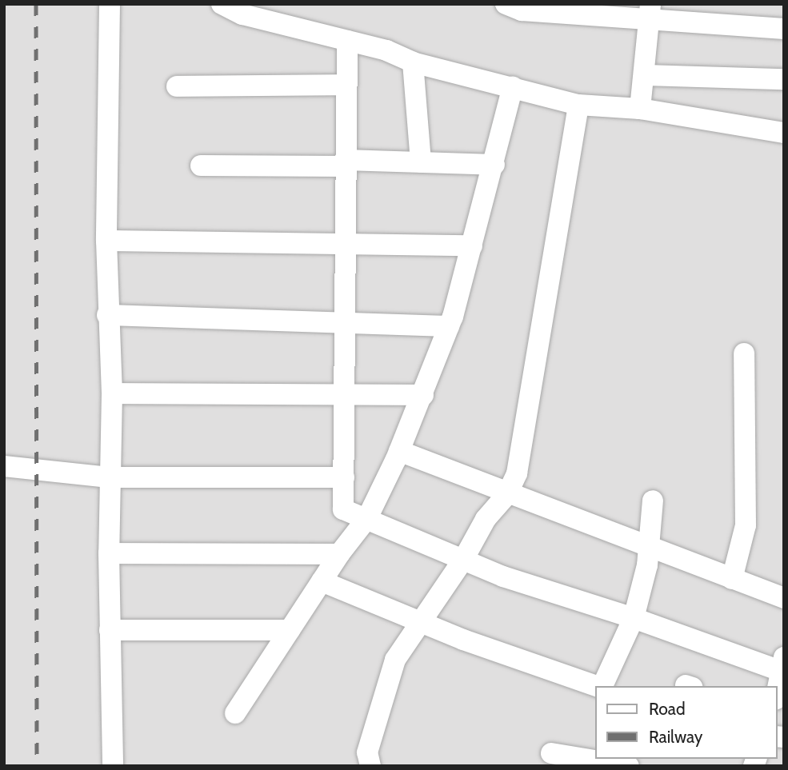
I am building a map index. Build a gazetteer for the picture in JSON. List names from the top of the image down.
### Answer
{
  "legend": ["Road", "Railway"]
}
